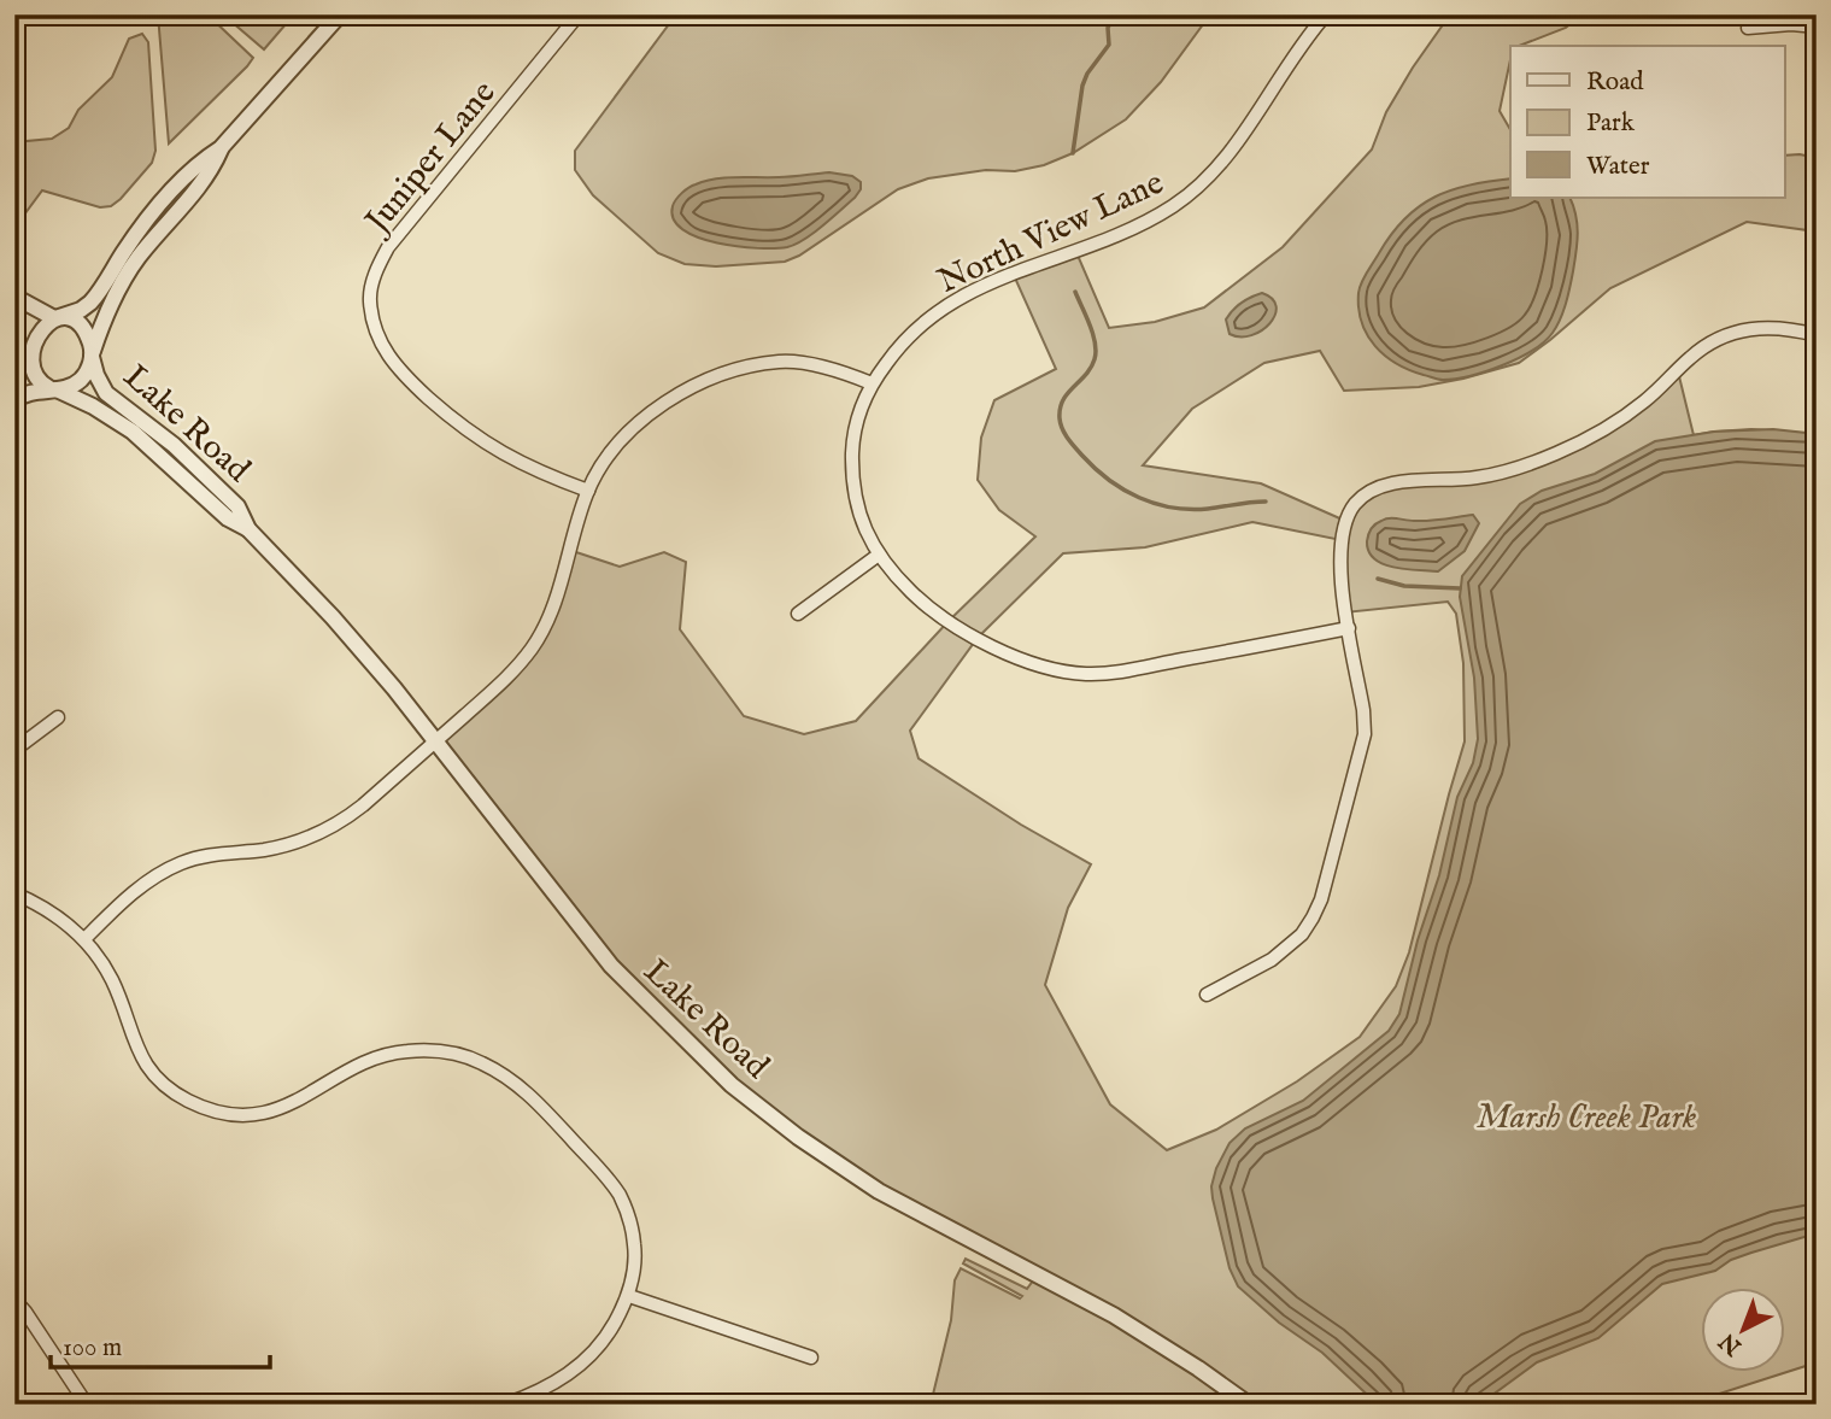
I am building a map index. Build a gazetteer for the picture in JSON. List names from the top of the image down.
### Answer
{
  "streets": {
    "street": ["Juniper Lane", "North View Lane", "Lake Road"]
  },
  "parks": ["Marsh Creek Park"],
  "legend": ["Road", "Park", "Water"],
  "scale_bar": "100 m",
  "north": "bottom left"
}
